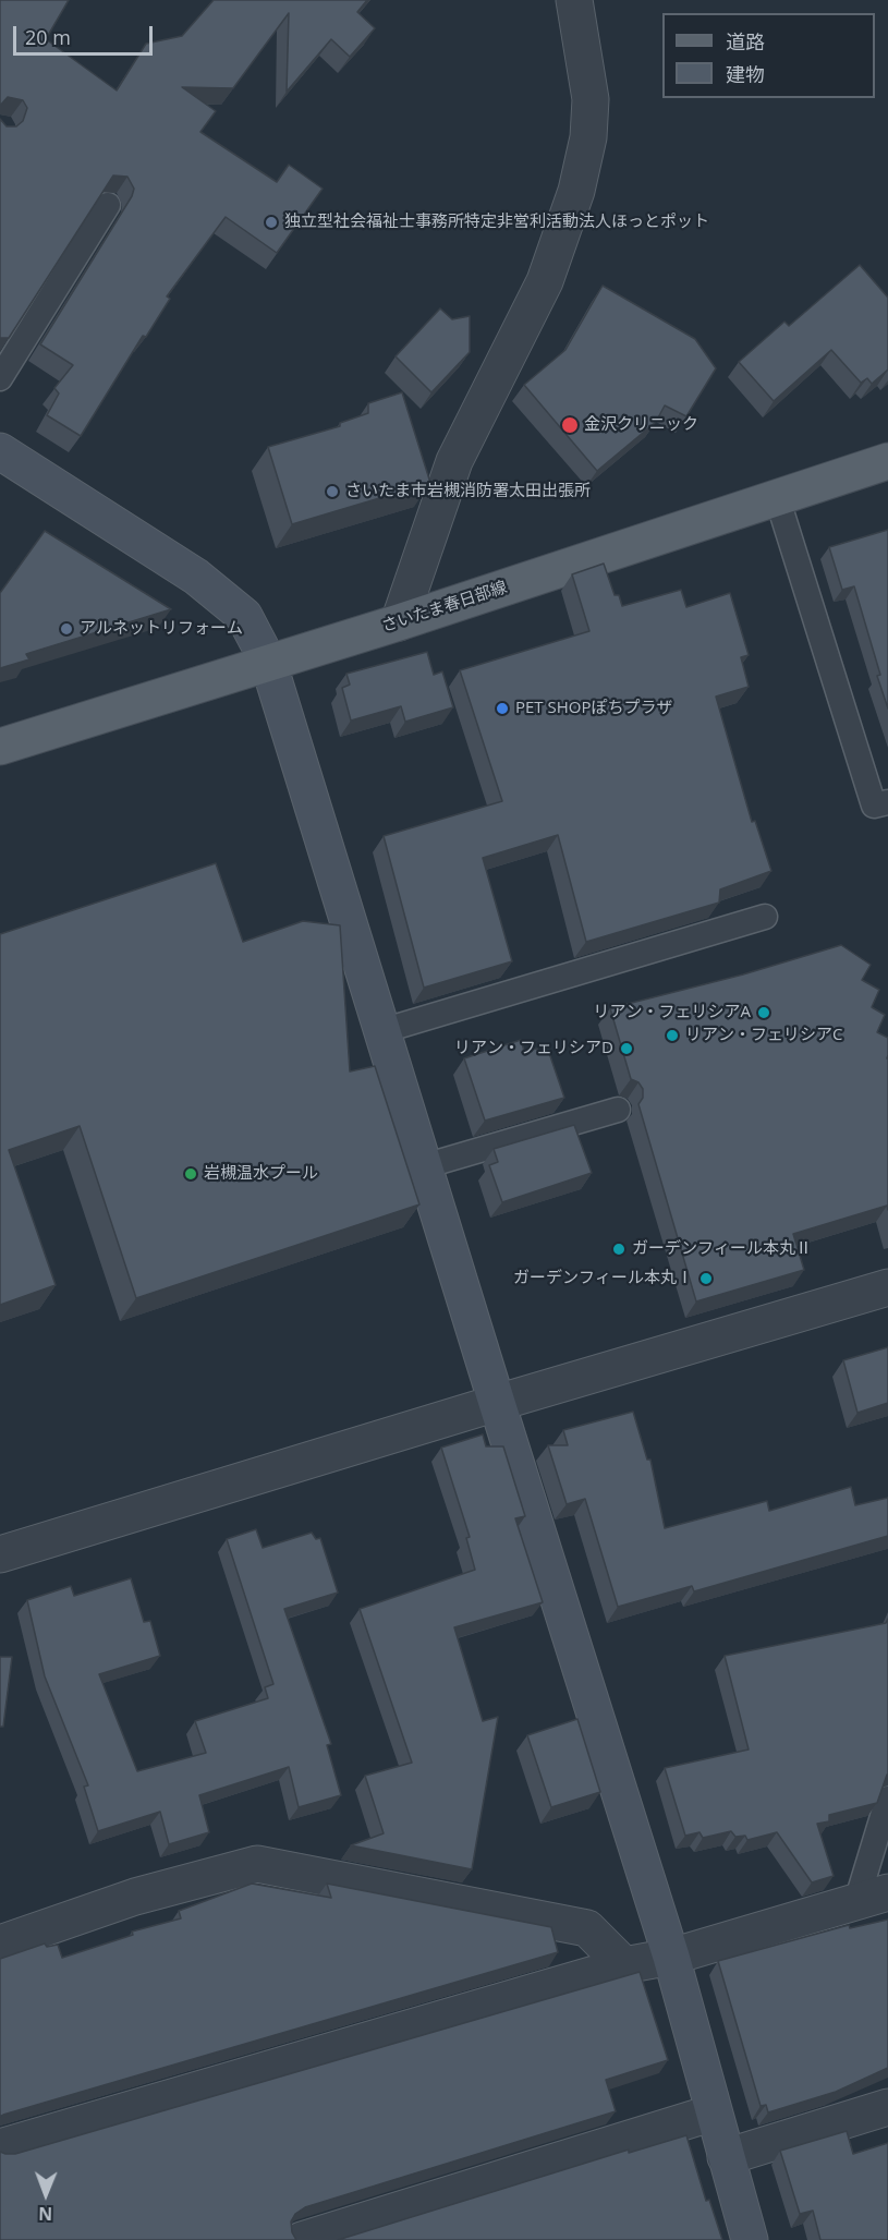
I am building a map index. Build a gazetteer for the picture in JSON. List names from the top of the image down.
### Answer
{
  "streets": {
    "main road": ["さいたま春日部線"]
  },
  "places": [
    "独立型社会福祉士事務所特定非営利活動法人ほっとポット",
    "金沢クリニック",
    "さいたま市岩槻消防署太田出張所",
    "アルネットリフォーム",
    "PET SHOPぽちプラザ",
    "リアン・フェリシアA",
    "リアン・フェリシアC",
    "リアン・フェリシアD",
    "岩槻温水プール",
    "ガーデンフィール本丸Ⅱ",
    "ガーデンフィール本丸Ⅰ"
  ],
  "legend": ["道路", "建物"],
  "scale_bar": "20 m",
  "north": "bottom"
}
